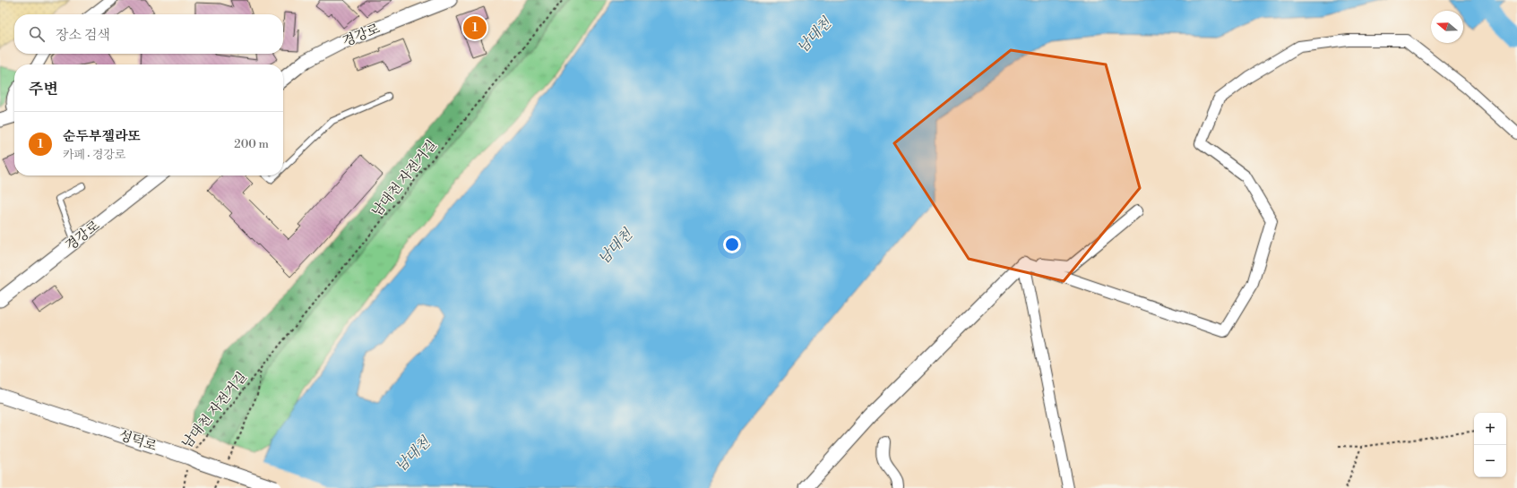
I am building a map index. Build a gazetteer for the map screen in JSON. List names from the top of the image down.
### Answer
{
  "streets": {
    "street": ["경강로", "성덕로"],
    "path": ["남대천 자전거길"]
  },
  "crossings": [
    ["남대천 자전거길", "성덕로"]
  ],
  "water": ["남대천"],
  "north": "left",
  "page": {
    "pins": "1",
    "search": "장소 검색",
    "heading": "주변",
    "list": [
      {
        "mark": "1",
        "name": "순두부젤라또",
        "note": "카페 · 경강로",
        "value": "200 m"
      }
    ],
    "map_buttons": ["+", "−"]
  }
}
